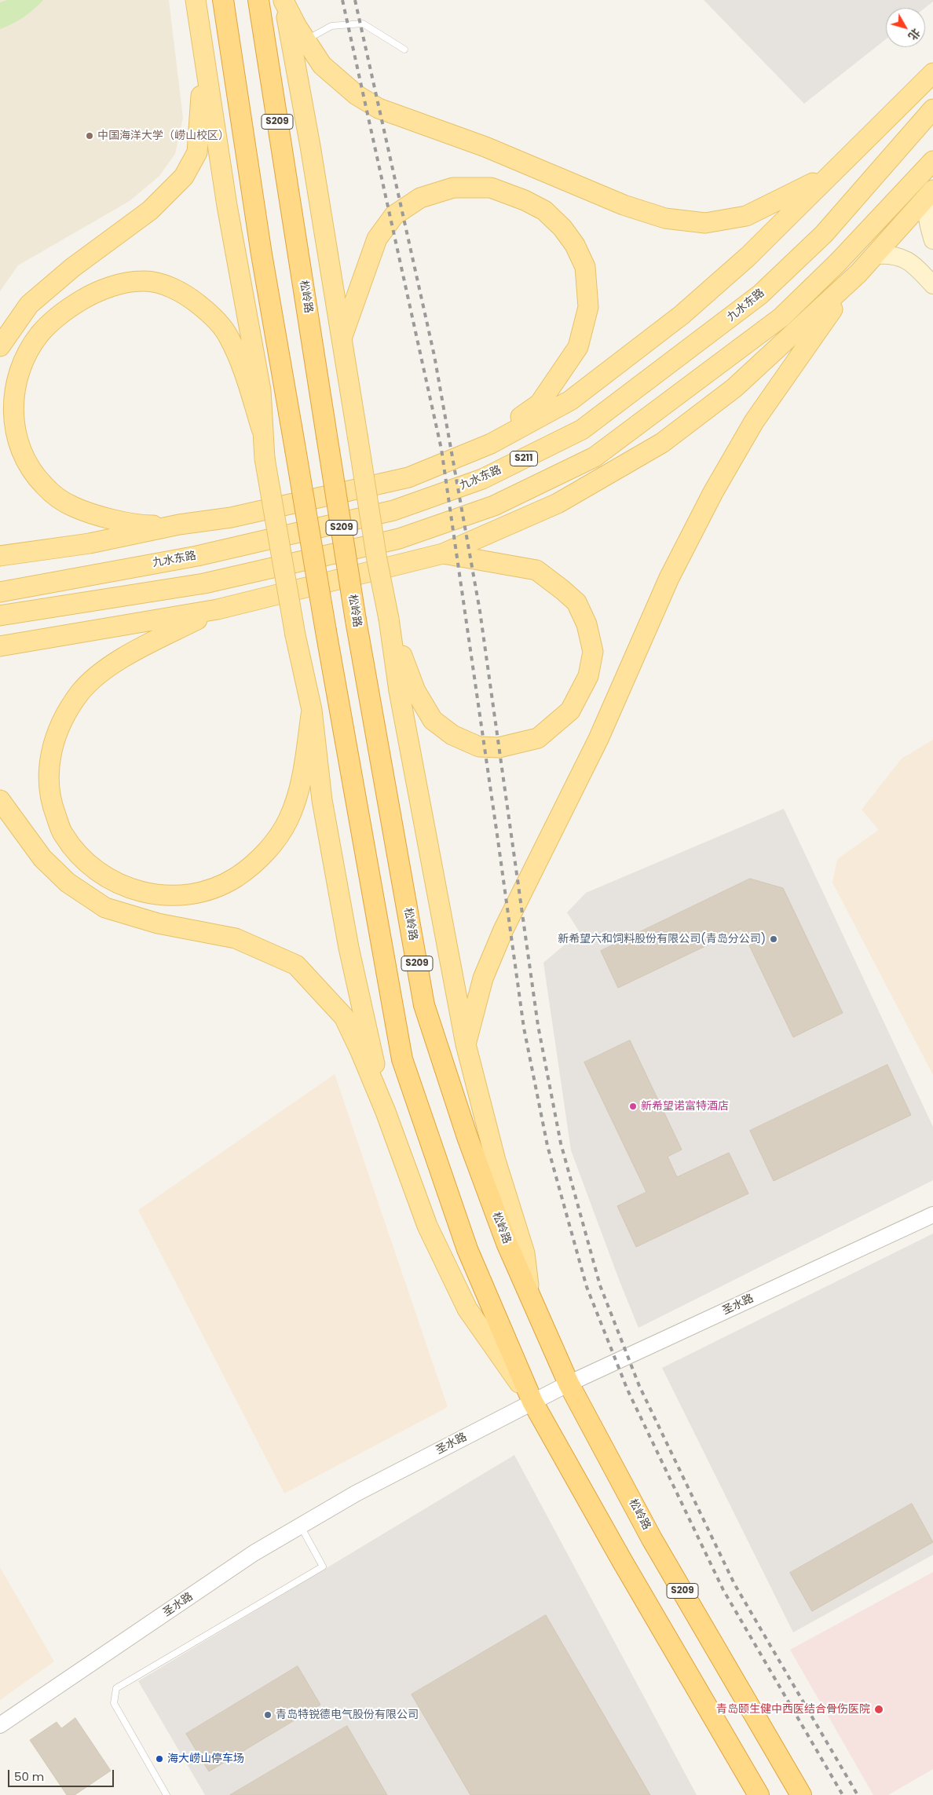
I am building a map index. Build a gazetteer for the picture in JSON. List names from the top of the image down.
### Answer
{
  "streets": {
    "highway": ["S209", "松岭路"],
    "main road": ["九水东路", "S211"],
    "street": ["圣水路"]
  },
  "crossings": [
    ["S209", "圣水路"],
    ["松岭路", "圣水路"]
  ],
  "places": [
    "中国海洋大学（崂山校区）",
    "新希望六和饲料股份有限公司(青岛分公司)",
    "新希望诺富特酒店",
    "青岛颐生健中西医结合骨伤医院",
    "青岛特锐德电气股份有限公司",
    "海大崂山停车场"
  ],
  "scale_bar": "50 m",
  "north": "bottom right"
}
